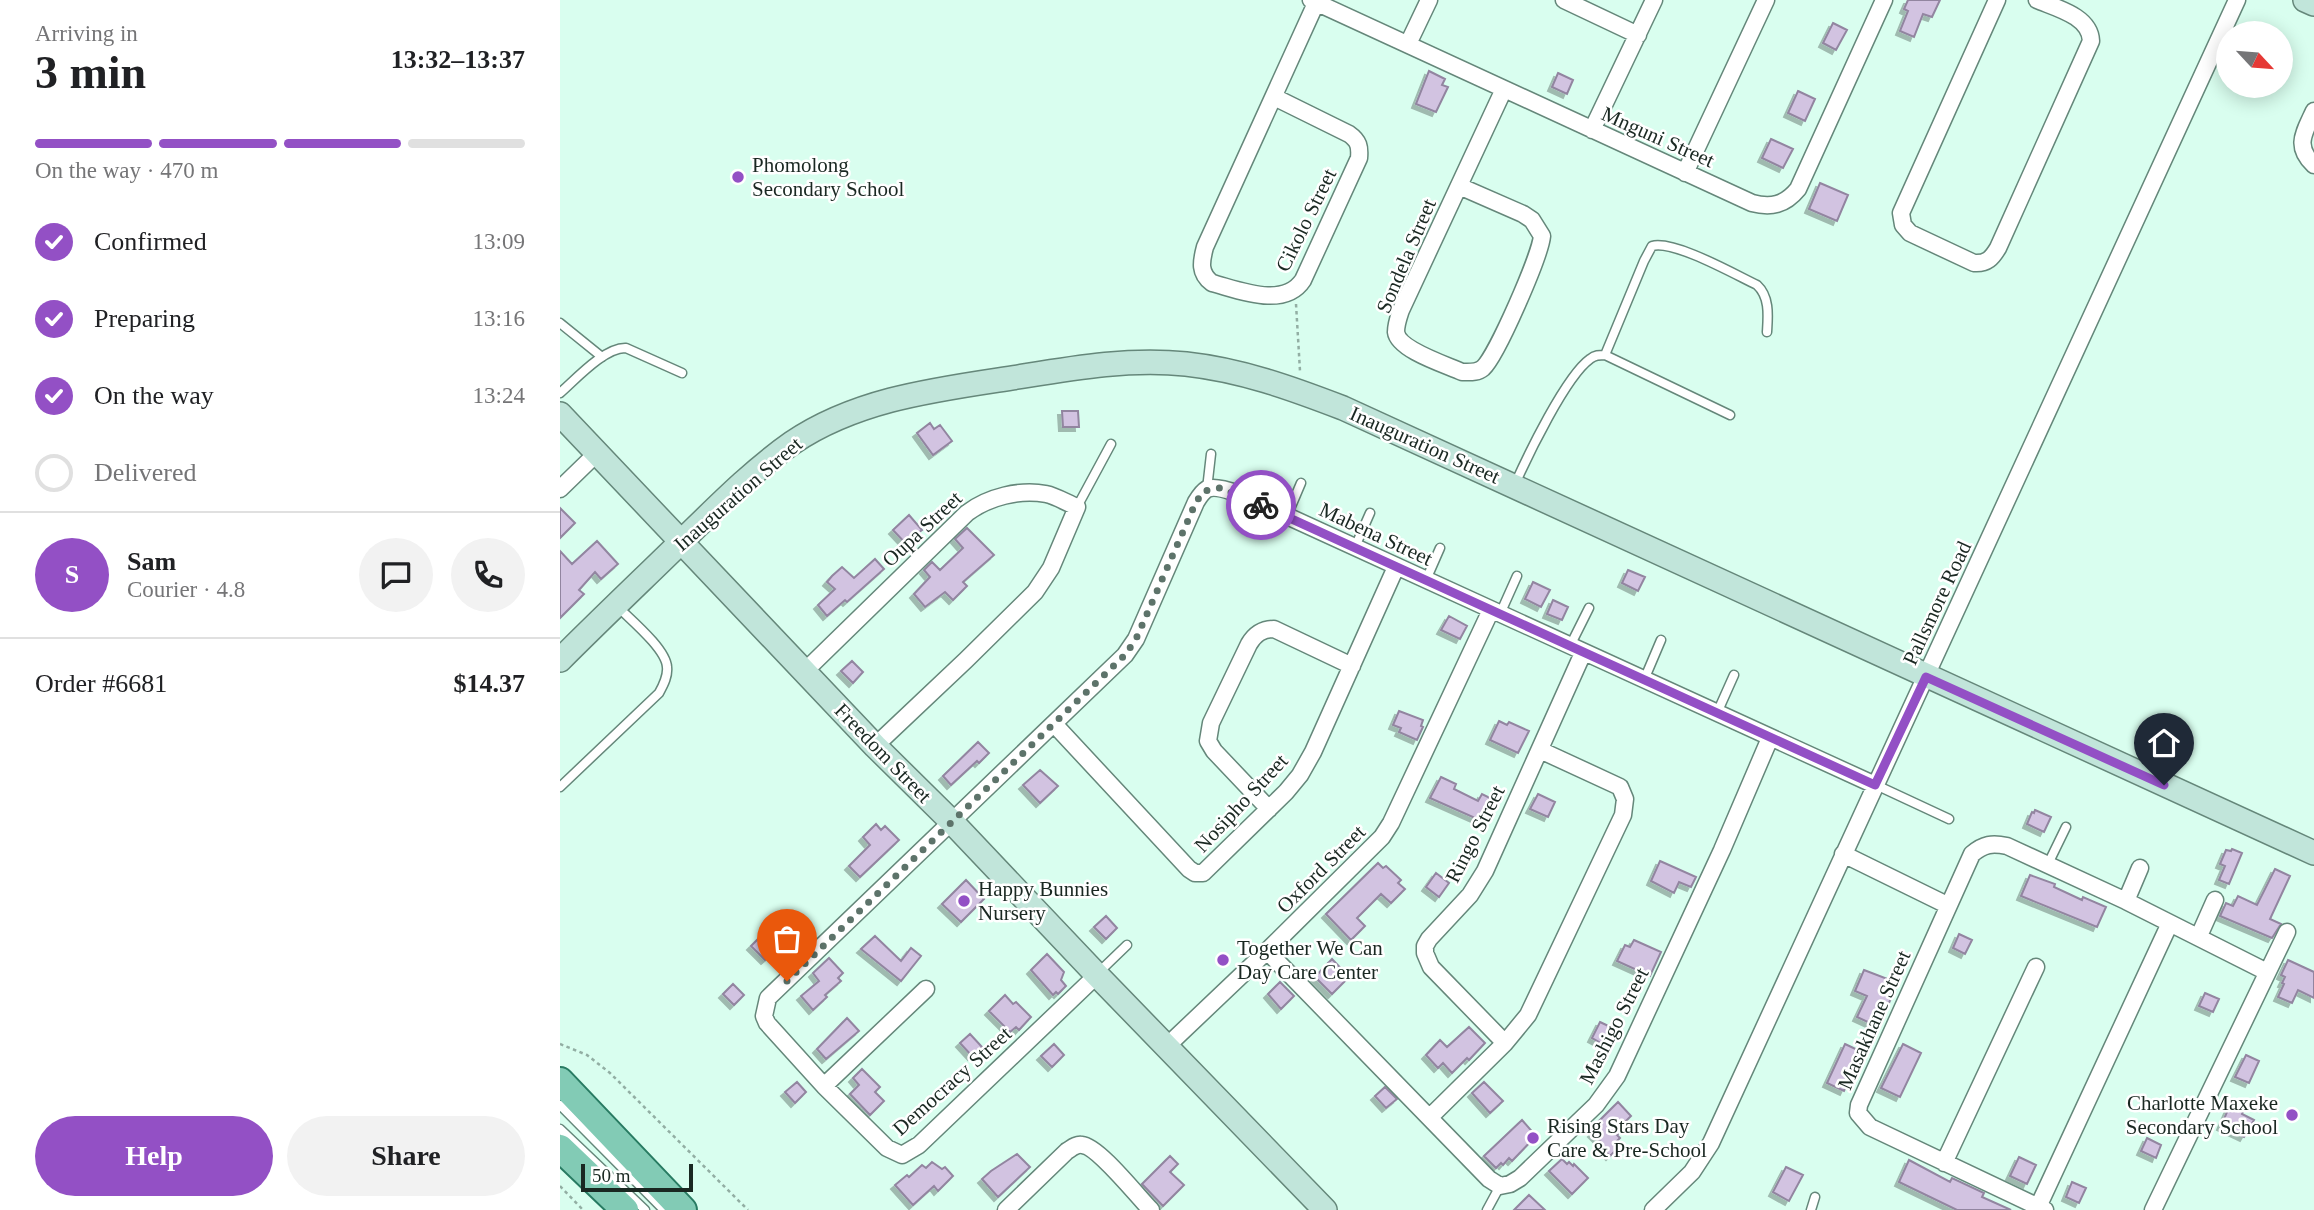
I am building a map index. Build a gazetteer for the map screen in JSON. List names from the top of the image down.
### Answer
{
  "streets": {
    "street": [
      "Mnguni Street",
      "Cikolo Street",
      "Sondela Street",
      "Inauguration Street",
      "Oupa Street",
      "Mabena Street",
      "Pallsmore Road",
      "Freedom Street",
      "Nosipho Street",
      "Ringo Street",
      "Oxford Street",
      "Masakhane Street",
      "Mashigo Street",
      "Democracy Street"
    ]
  },
  "crossings": [
    ["Mnguni Street", "Cikolo Street"],
    ["Mnguni Street", "Sondela Street"],
    ["Inauguration Street", "Pallsmore Road"],
    ["Inauguration Street", "Freedom Street"],
    ["Oupa Street", "Freedom Street"],
    ["Mabena Street", "Pallsmore Road"],
    ["Mabena Street", "Nosipho Street"],
    ["Mabena Street", "Ringo Street"],
    ["Mabena Street", "Oxford Street"],
    ["Mabena Street", "Mashigo Street"],
    ["Freedom Street", "Oxford Street"],
    ["Freedom Street", "Democracy Street"]
  ],
  "places": [
    "Phomolong Secondary School",
    "Happy Bunnies Nursery",
    "Together We Can Day Care Center",
    "Charlotte Maxeke Secondary School",
    "Rising Stars Day Care & Pre-School"
  ],
  "scale_bar": "50 m",
  "north": "bottom right",
  "page": {
    "heading": ["3 min", "Arriving in", "13:32–13:37"],
    "panel": [
      "Sam",
      "Courier · 4.8",
      "Order #6681",
      "$14.37"
    ],
    "bar": "On the way · 470 m",
    "list": [
      ["Confirmed", "13:09"],
      ["Preparing", "13:16"],
      ["On the way", "13:24"],
      "Delivered"
    ],
    "round": "S",
    "buttons": ["Help", "Share"],
    "scale": "50 m"
  }
}
